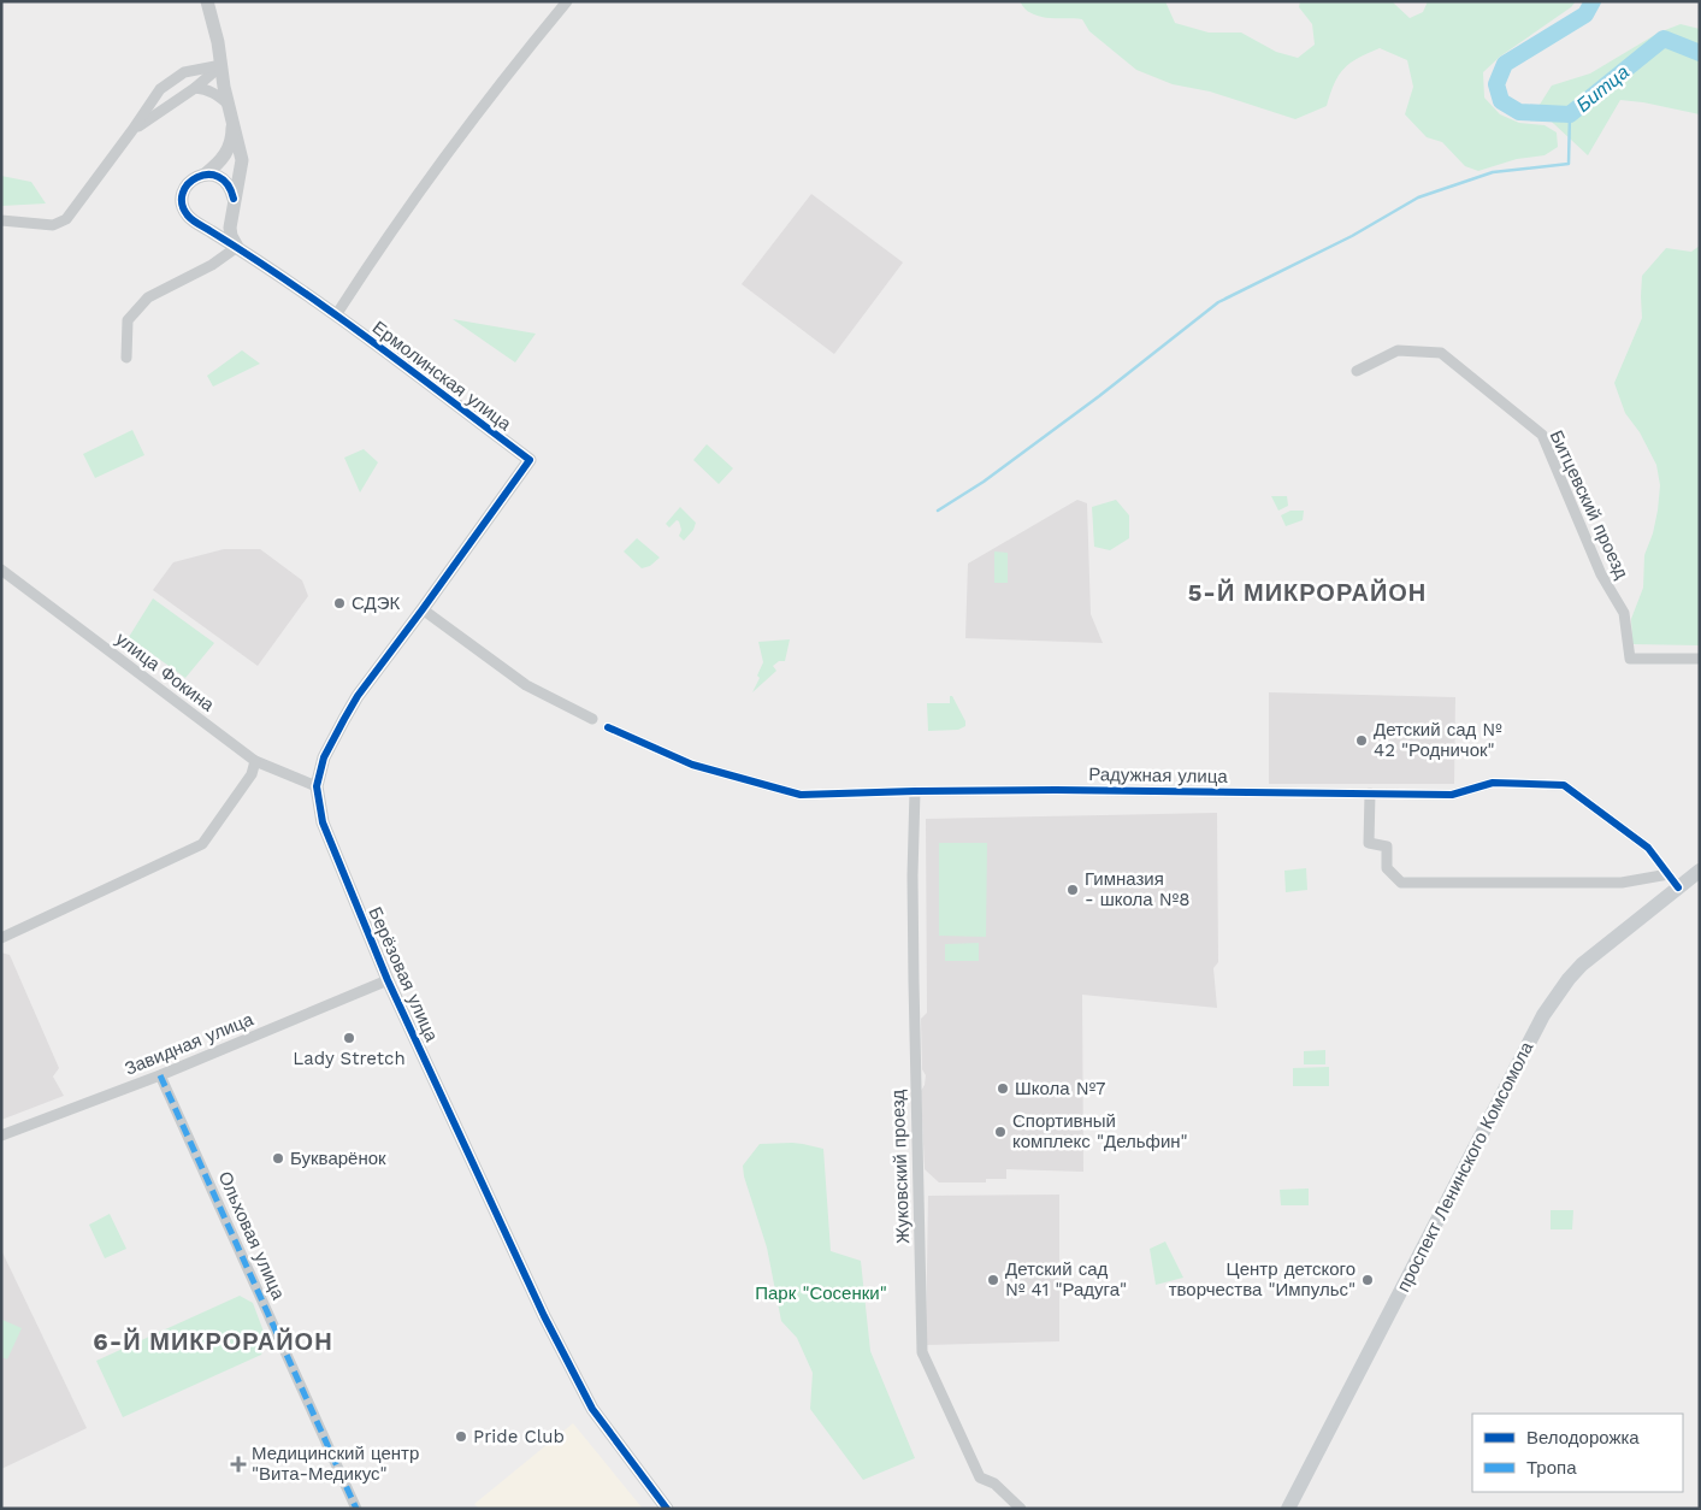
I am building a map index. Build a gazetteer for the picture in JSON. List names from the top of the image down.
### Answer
{
  "streets": {
    "main road": ["проспект Ленинского Комсомола"],
    "street": [
      "Ермолинская улица",
      "Битцевский проезд",
      "улица Фокина",
      "Радужная улица",
      "Берёзовая улица",
      "Завидная улица",
      "Жуковский проезд",
      "Ольховая улица"
    ]
  },
  "crossings": [
    ["Ермолинская улица", "Берёзовая улица"],
    ["улица Фокина", "Берёзовая улица"],
    ["Радужная улица", "Жуковский проезд"],
    ["Радужная улица", "проспект Ленинского Комсомола"],
    ["Берёзовая улица", "Завидная улица"],
    ["Завидная улица", "Ольховая улица"]
  ],
  "districts": ["5-Й МИКРОРАЙОН", "6-Й МИКРОРАЙОН"],
  "water": ["Битца"],
  "parks": ["Парк \"Сосенки\""],
  "places": {
    "other": [
      "СДЭК",
      "Детский сад № 42 \"Родничок\"",
      "Гимназия - школа №8",
      "Lady Stretch",
      "Школа №7",
      "Спортивный комплекс \"Дельфин\"",
      "Букварёнок",
      "Детский сад № 41 \"Радуга\"",
      "Центр детского творчества \"Импульс\"",
      "Pride Club"
    ],
    "health": ["Медицинский центр \"Вита-Медикус\""]
  },
  "legend": ["Велодорожка", "Тропа"]
}
